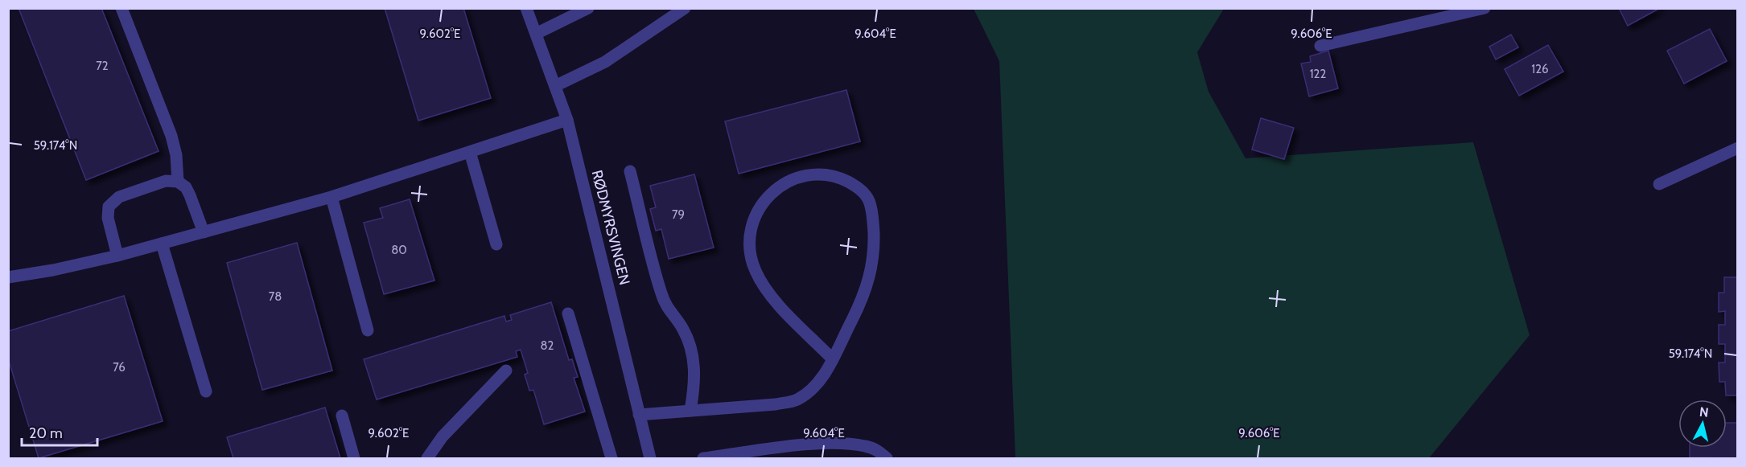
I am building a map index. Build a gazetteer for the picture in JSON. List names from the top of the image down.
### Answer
{
  "streets": {
    "street": ["RØDMYRSVINGEN"]
  },
  "house_numbers": [
    "72",
    "126",
    "122",
    "79",
    "80",
    "78",
    "82",
    "76"
  ],
  "scale_bar": "20 m",
  "north": "top",
  "coordinates": [
    "9.602°E",
    "9.604°E",
    "9.606°E",
    "59.174°N"
  ]
}
